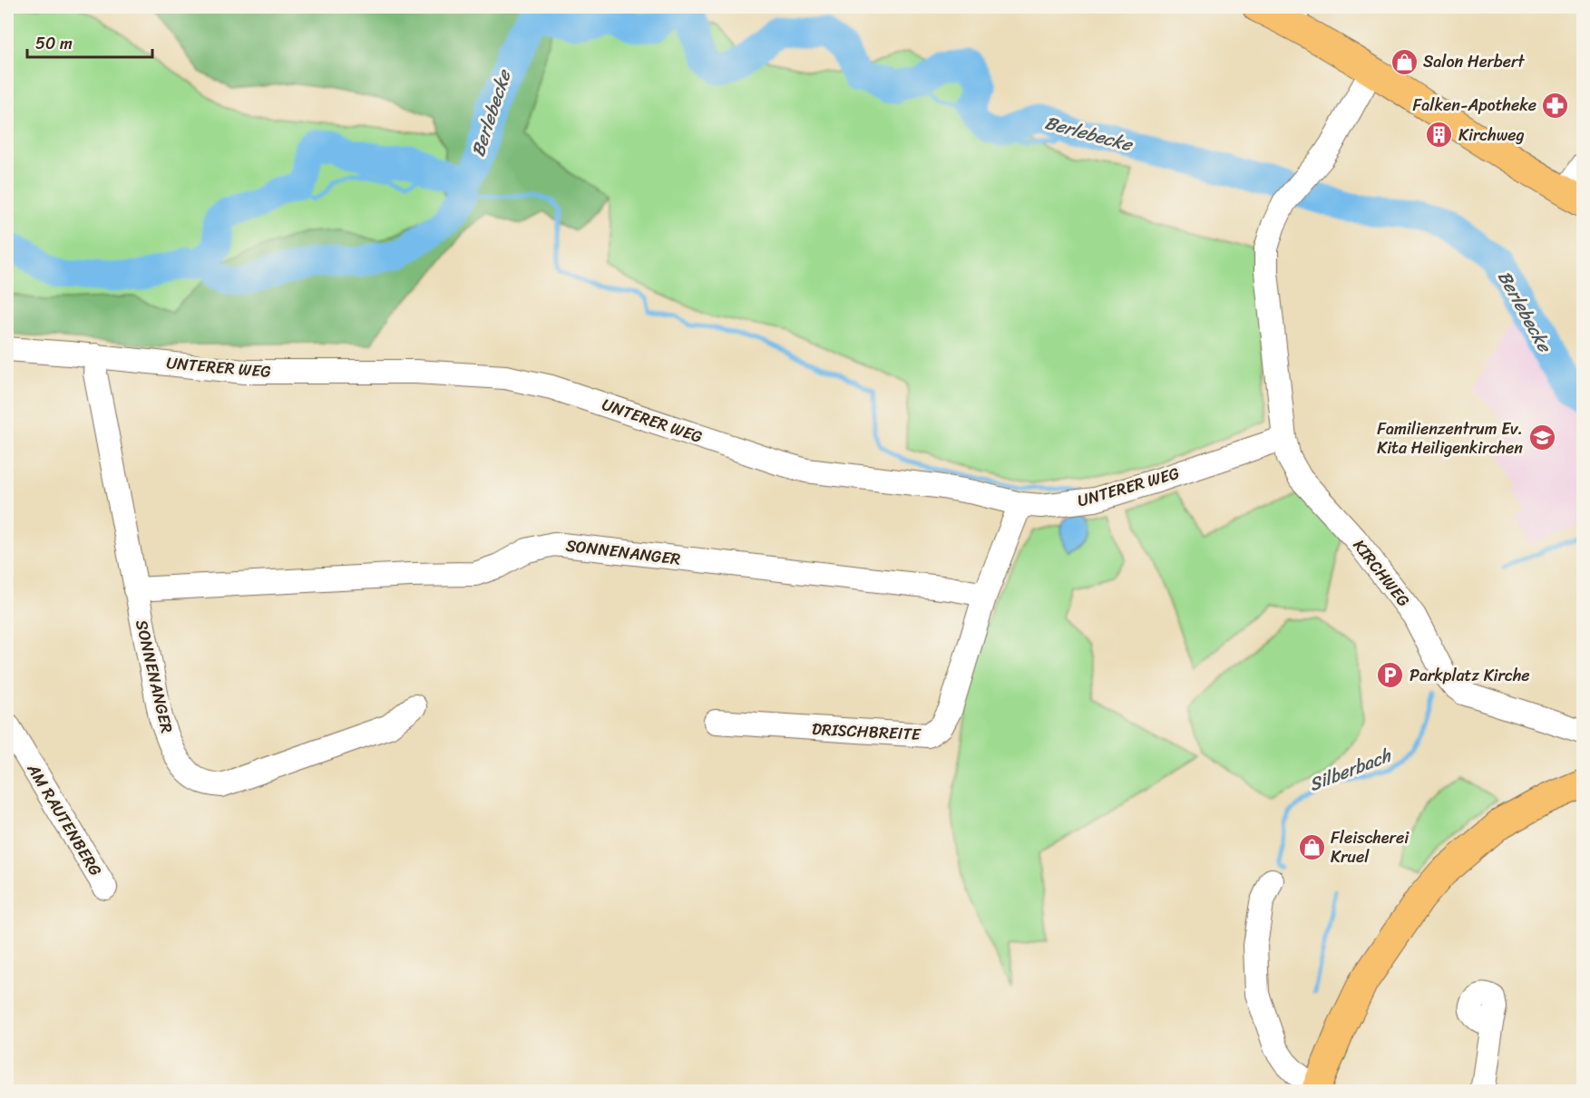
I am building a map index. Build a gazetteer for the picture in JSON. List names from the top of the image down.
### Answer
{
  "streets": {
    "street": [
      "UNTERER WEG",
      "SONNENANGER",
      "KIRCHWEG",
      "DRISCHBREITE",
      "AM RAUTENBERG"
    ]
  },
  "crossings": [
    ["UNTERER WEG", "SONNENANGER"],
    ["UNTERER WEG", "KIRCHWEG"],
    ["SONNENANGER", "DRISCHBREITE"]
  ],
  "water": ["Berlebecke", "Silberbach"],
  "places": {
    "shop": ["Salon Herbert", "Fleischerei Kruel"],
    "pharmacy": ["Falken-Apotheke"],
    "building": ["Kirchweg"],
    "school or university": ["Familienzentrum Ev. Kita Heiligenkirchen"],
    "parking": ["Parkplatz Kirche"]
  },
  "scale_bar": "50 m"
}
